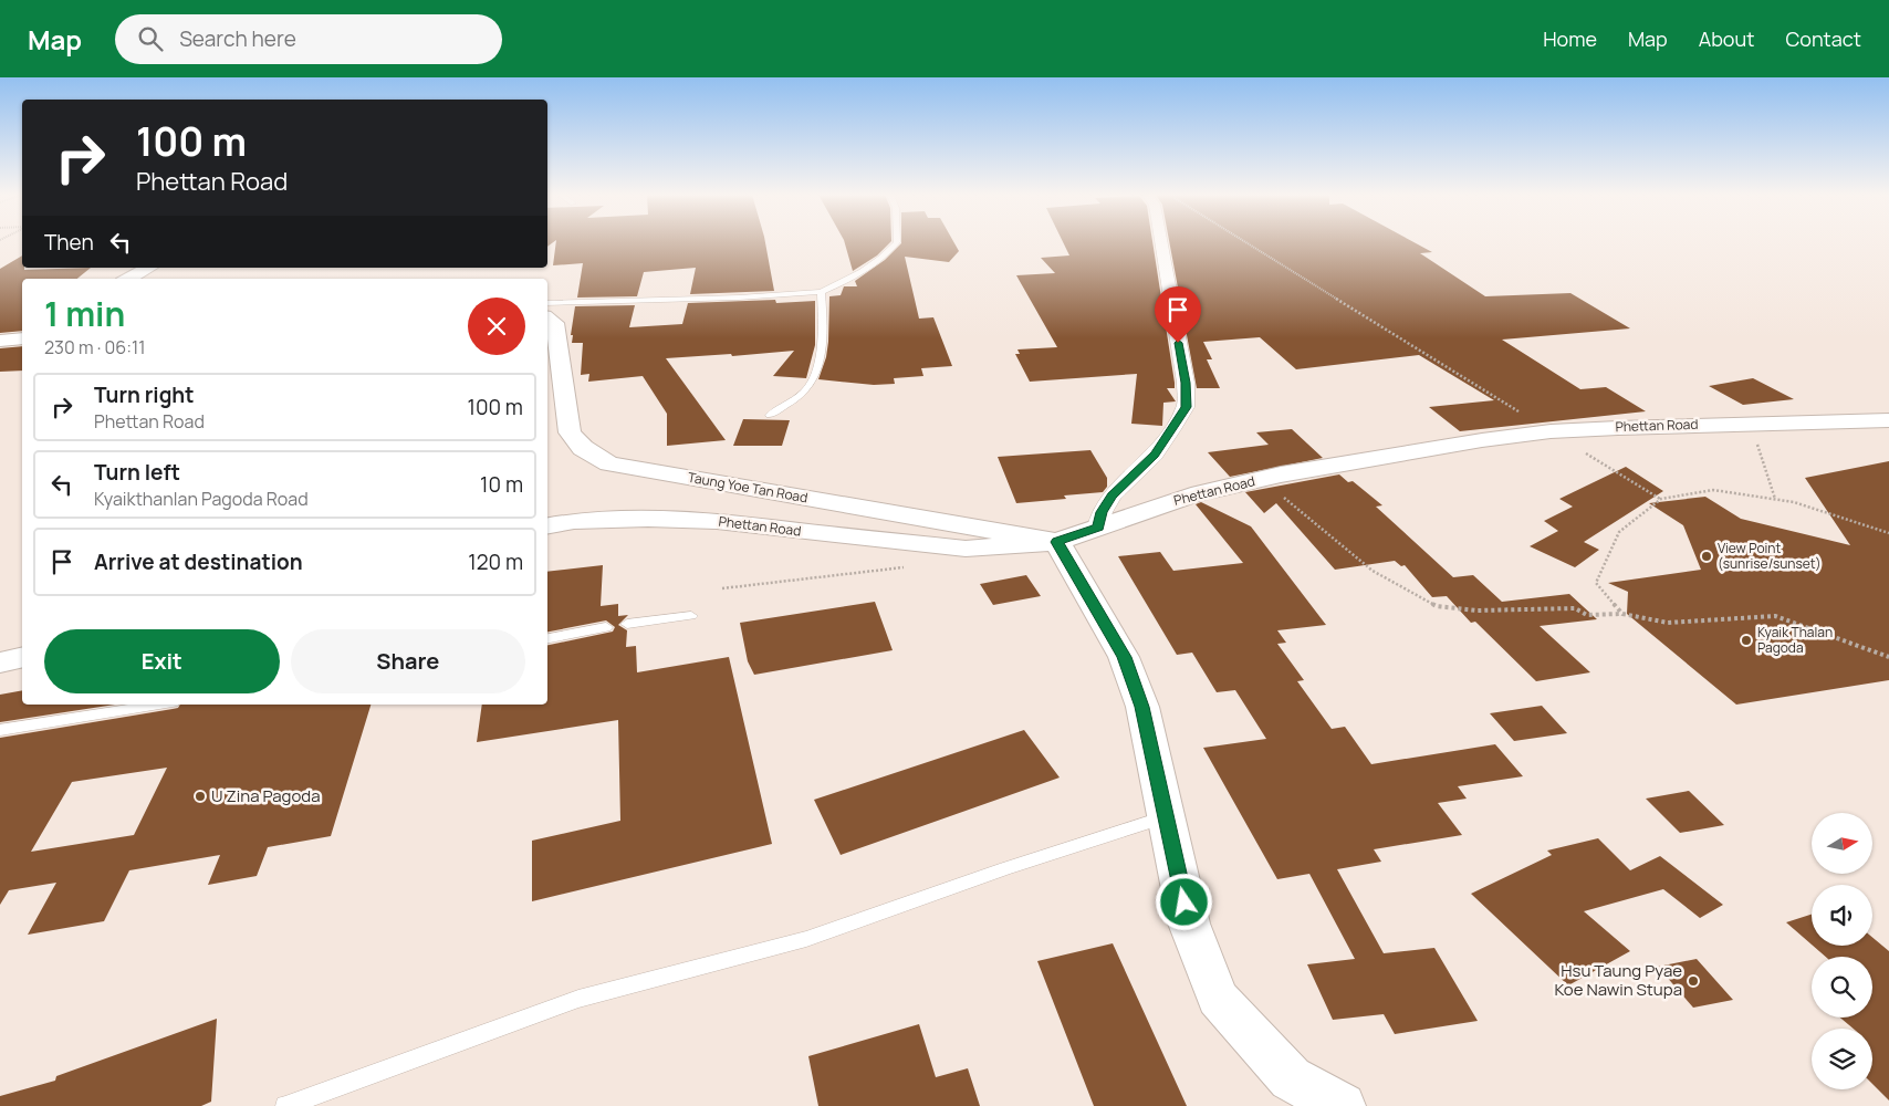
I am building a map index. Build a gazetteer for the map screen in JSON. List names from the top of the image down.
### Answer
{
  "streets": {
    "street": ["Phettan Road", "Taung Yoe Tan Road"]
  },
  "crossings": [
    ["Phettan Road", "Taung Yoe Tan Road"]
  ],
  "places": [
    "View Point (sunrise/sunset)",
    "Kyaik Thalan Pagoda",
    "U Zina Pagoda",
    "Hsu Taung Pyae Koe Nawin Stupa"
  ],
  "north": "right",
  "page": {
    "header": "Map",
    "search": "Search here",
    "nav": [
      "Home",
      "Map",
      "About",
      "Contact"
    ],
    "turn": ["100 m", "Phettan Road"],
    "then": "Then",
    "heading": ["1 min", "230 m · 06:11"],
    "list": [
      {
        "name": "Turn right",
        "note": "Phettan Road",
        "value": "100 m"
      },
      {
        "name": "Turn left",
        "note": "Kyaikthanlan Pagoda Road",
        "value": "10 m"
      },
      {
        "name": "Arrive at destination",
        "value": "120 m"
      }
    ],
    "buttons": ["Exit", "Share"]
  }
}
